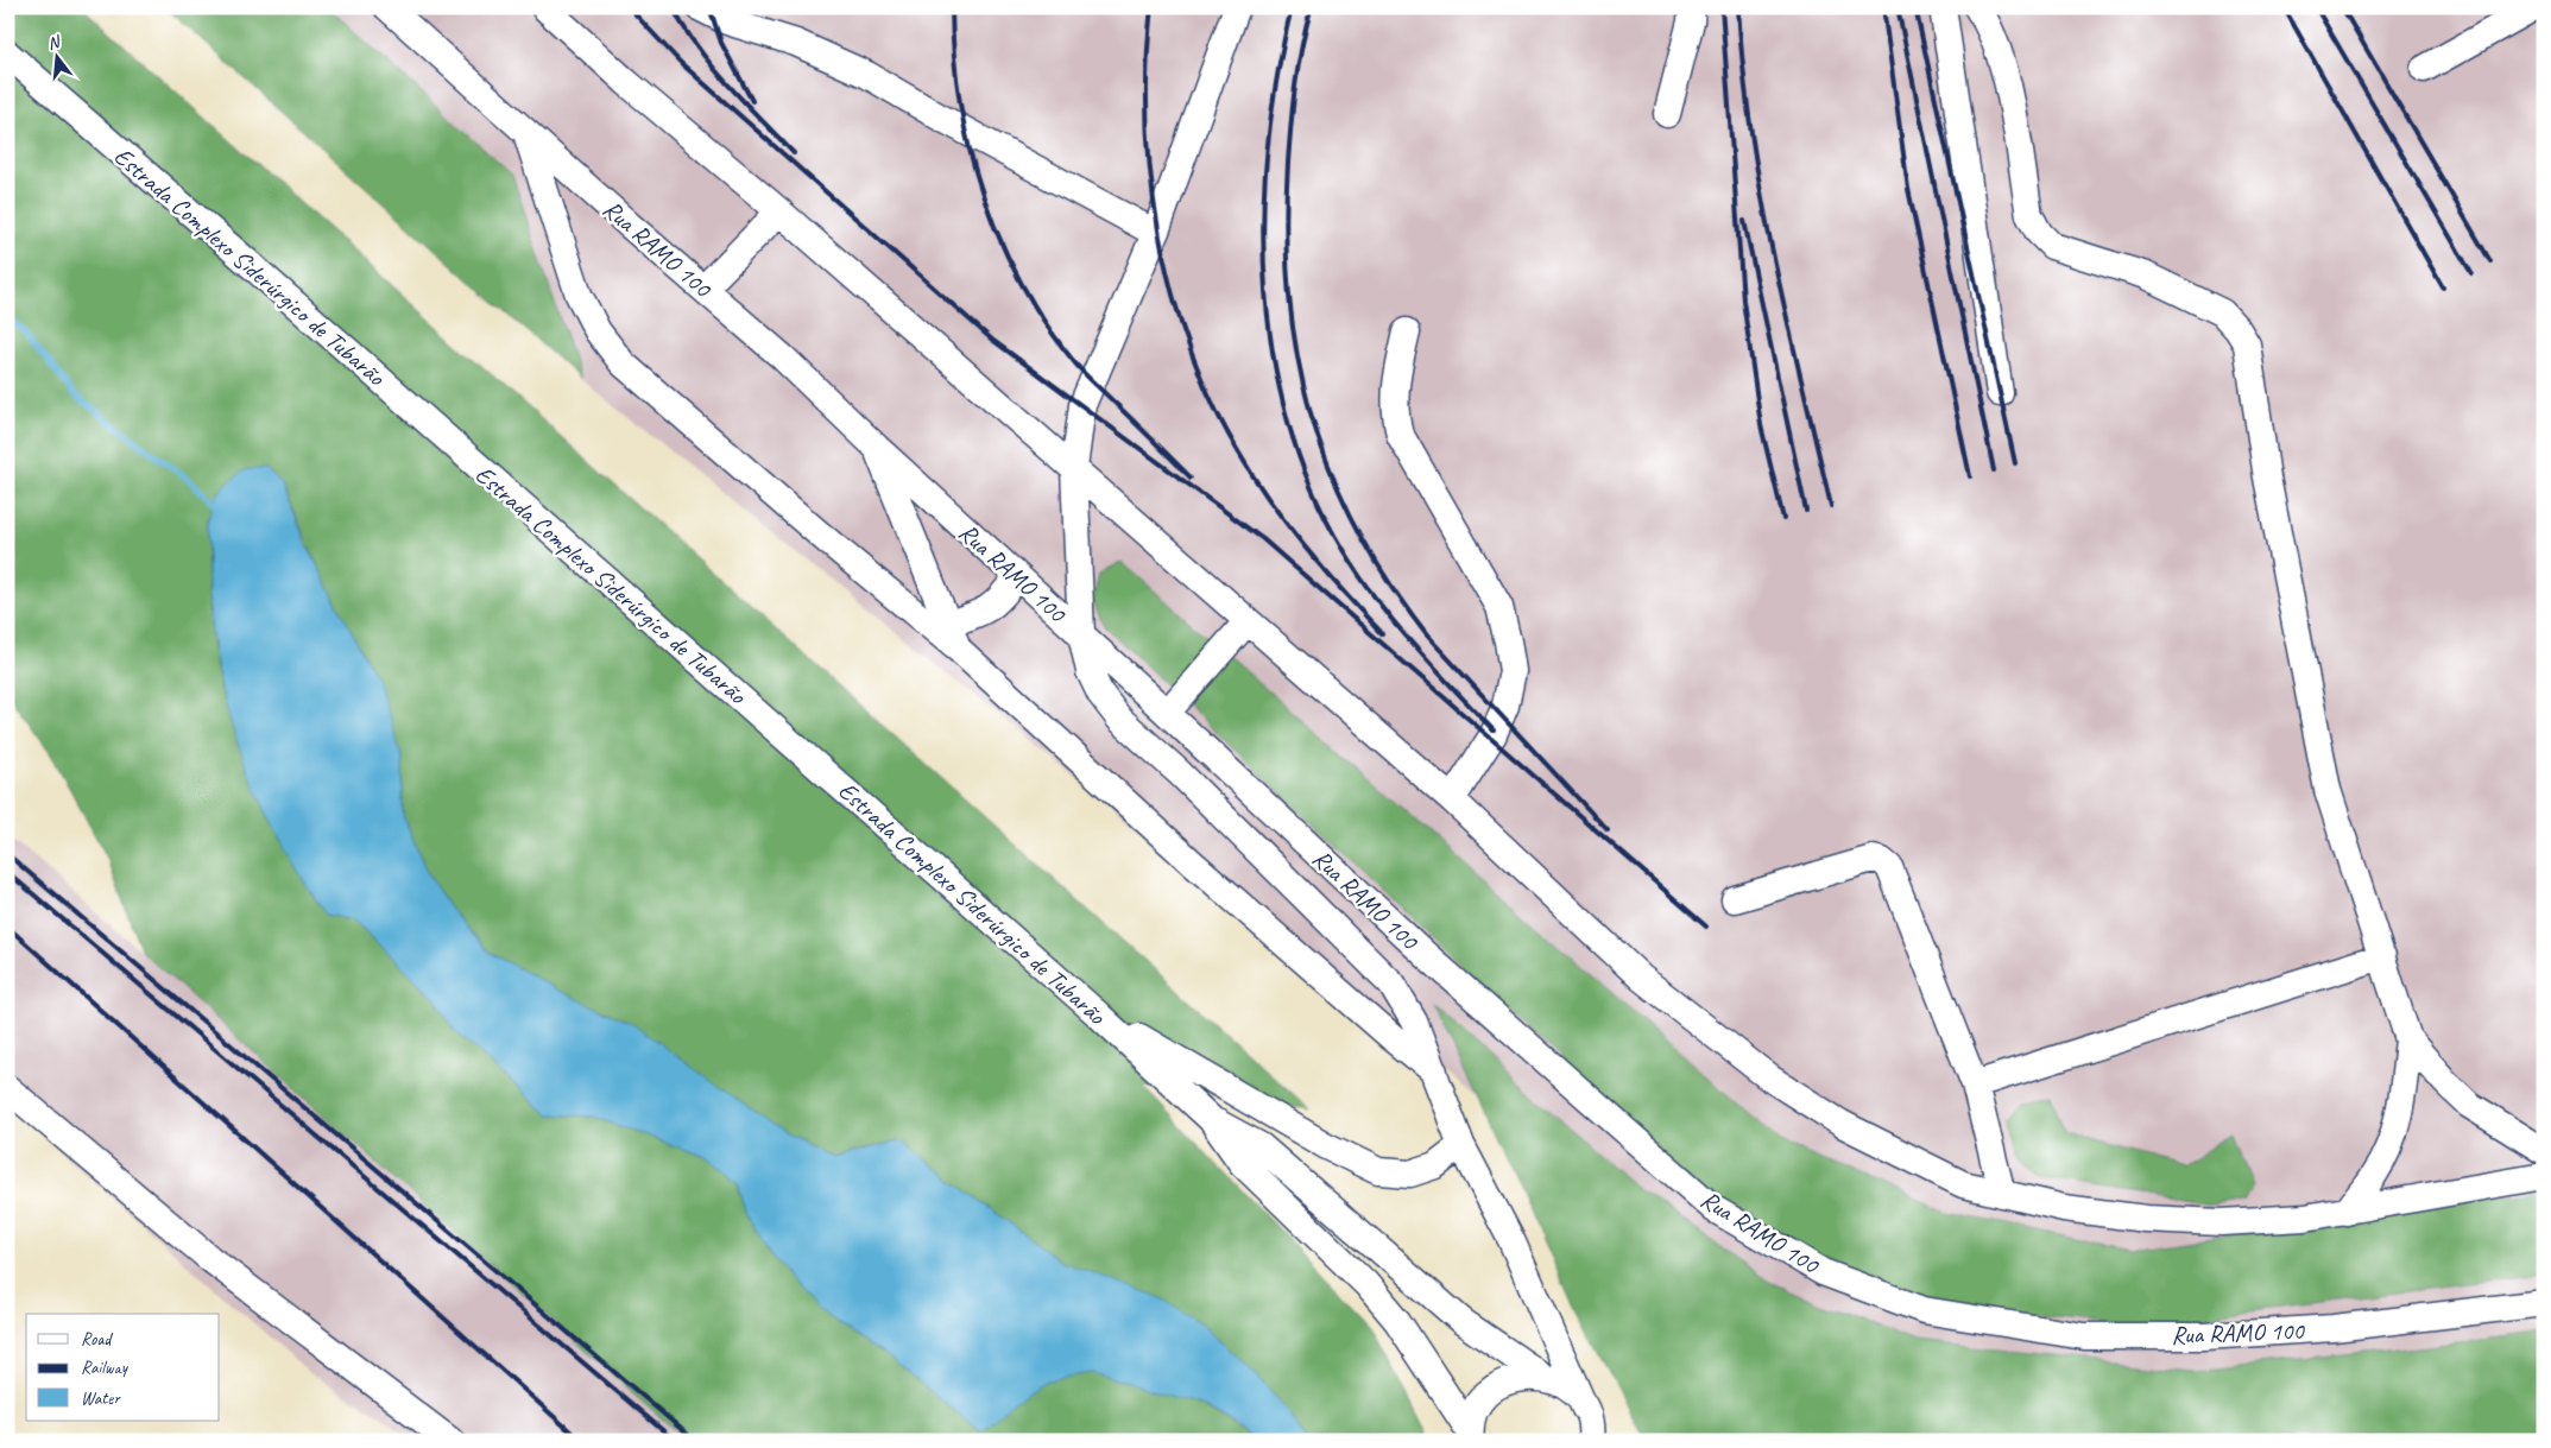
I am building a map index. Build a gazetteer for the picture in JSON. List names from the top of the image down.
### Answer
{
  "streets": {
    "street": ["Rua RAMO 100", "Estrada Complexo Siderúrgico de Tubarão"]
  },
  "legend": ["Road", "Railway", "Water"],
  "north": "top"
}
